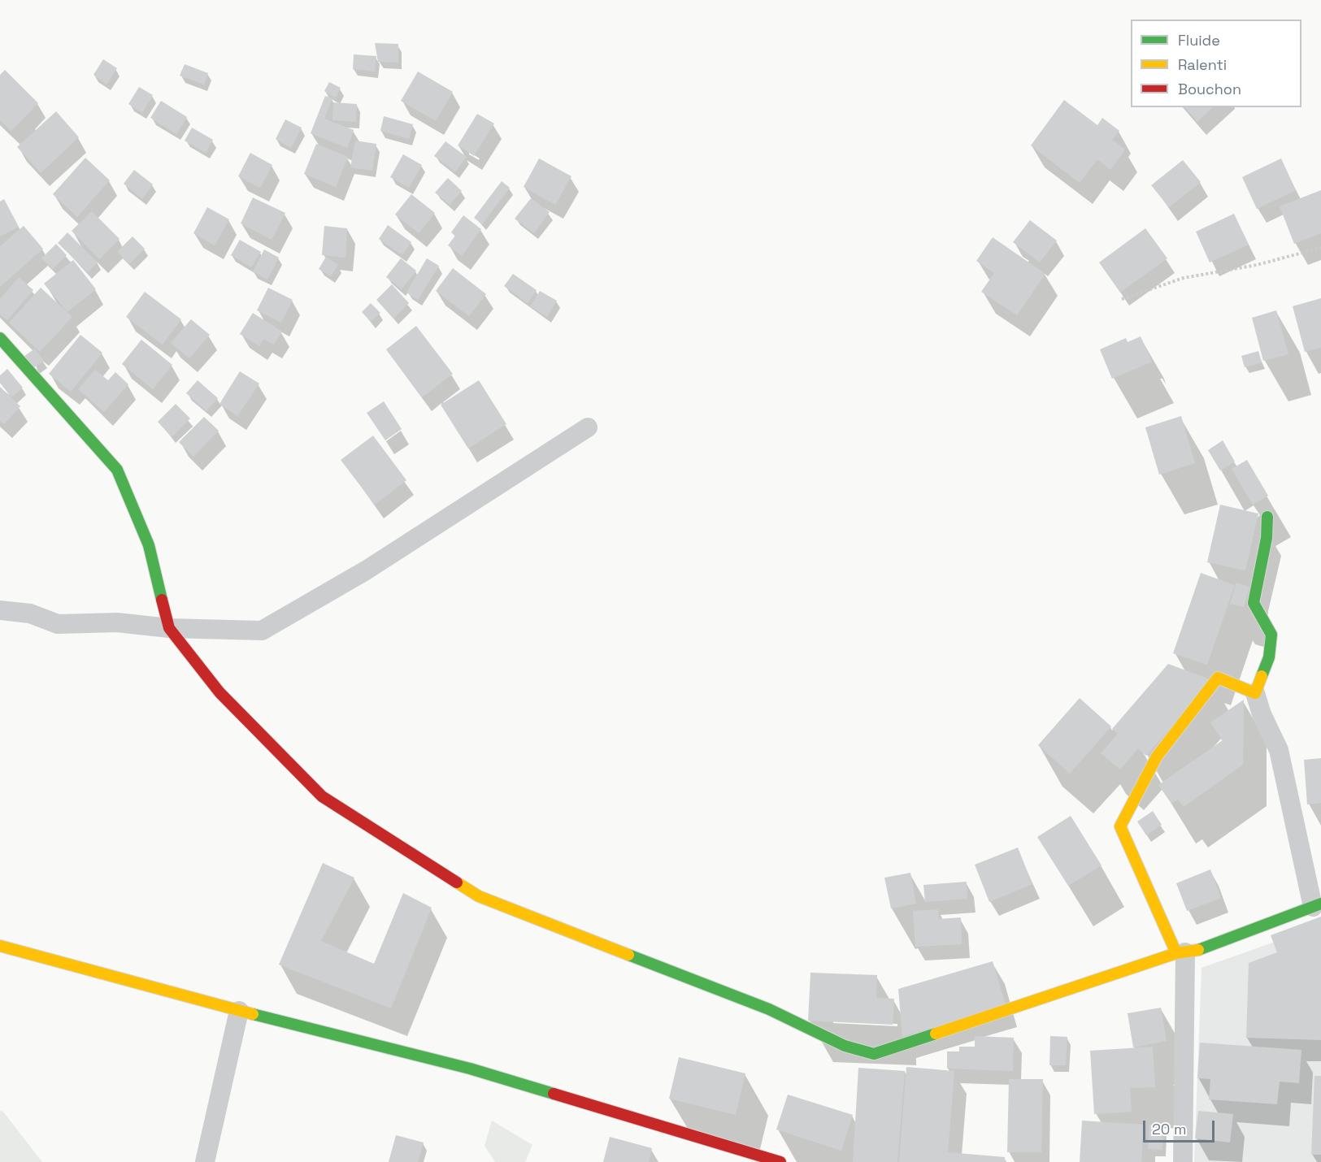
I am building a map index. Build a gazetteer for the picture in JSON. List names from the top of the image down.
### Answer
{
  "legend": ["Fluide", "Ralenti", "Bouchon"],
  "scale_bar": "20 m"
}
